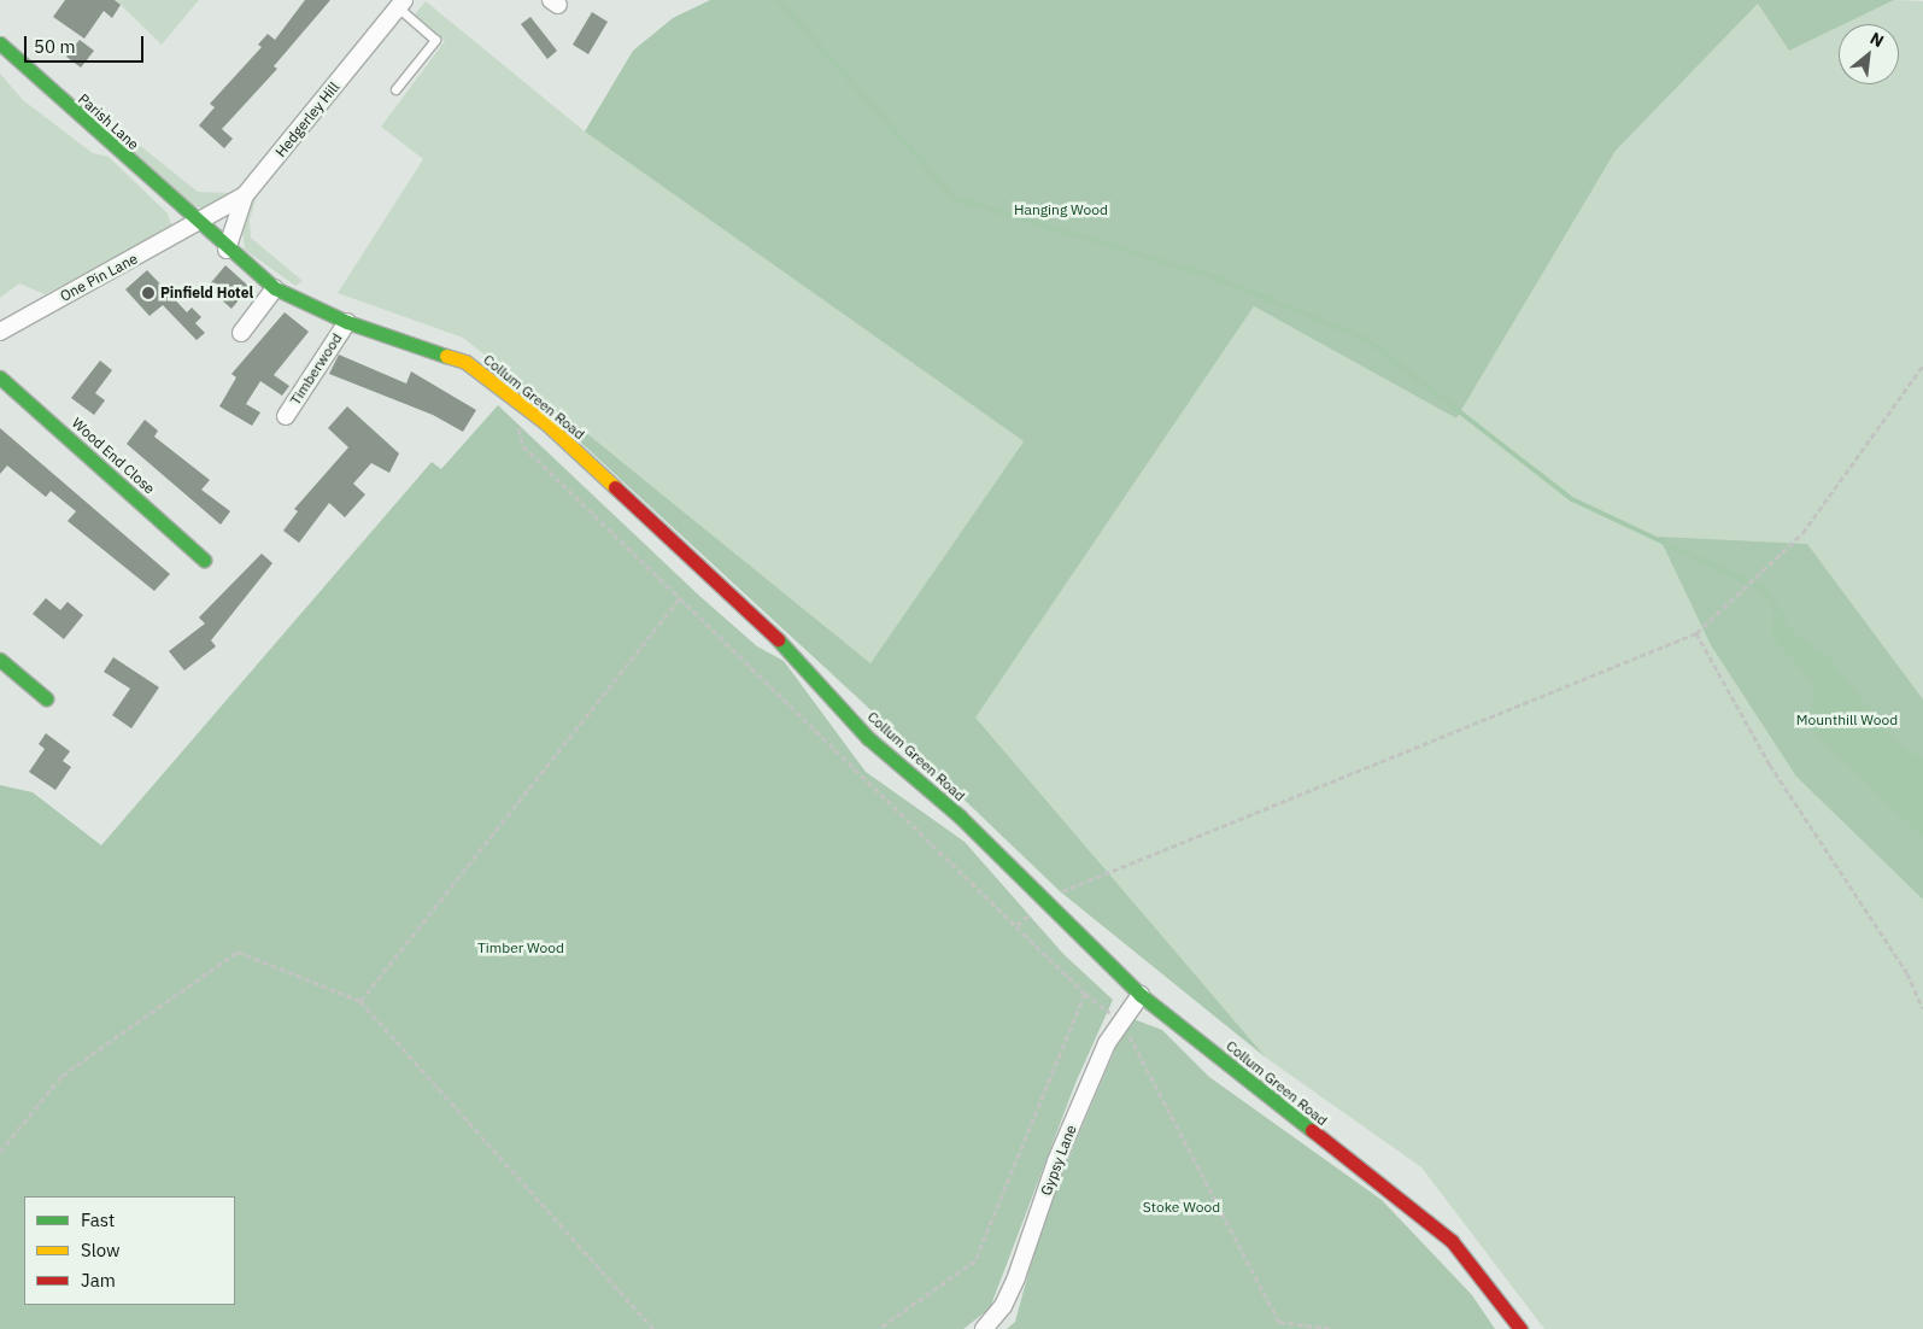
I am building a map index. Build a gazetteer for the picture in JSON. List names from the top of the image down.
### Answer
{
  "streets": {
    "street": [
      "Hedgerley Hill",
      "Parish Lane",
      "One Pin Lane",
      "Timberwood",
      "Collum Green Road",
      "Wood End Close",
      "Gypsy Lane"
    ]
  },
  "crossings": [
    ["Hedgerley Hill", "Parish Lane"],
    ["Hedgerley Hill", "One Pin Lane"],
    ["Hedgerley Hill", "Collum Green Road"],
    ["Parish Lane", "One Pin Lane"],
    ["Parish Lane", "Collum Green Road"],
    ["One Pin Lane", "Collum Green Road"],
    ["Timberwood", "Collum Green Road"],
    ["Collum Green Road", "Gypsy Lane"]
  ],
  "parks": [
    "Hanging Wood",
    "Mounthill Wood",
    "Timber Wood",
    "Stoke Wood"
  ],
  "places": ["Pinfield Hotel"],
  "legend": ["Fast", "Slow", "Jam"],
  "scale_bar": "50 m",
  "north": "top right"
}
